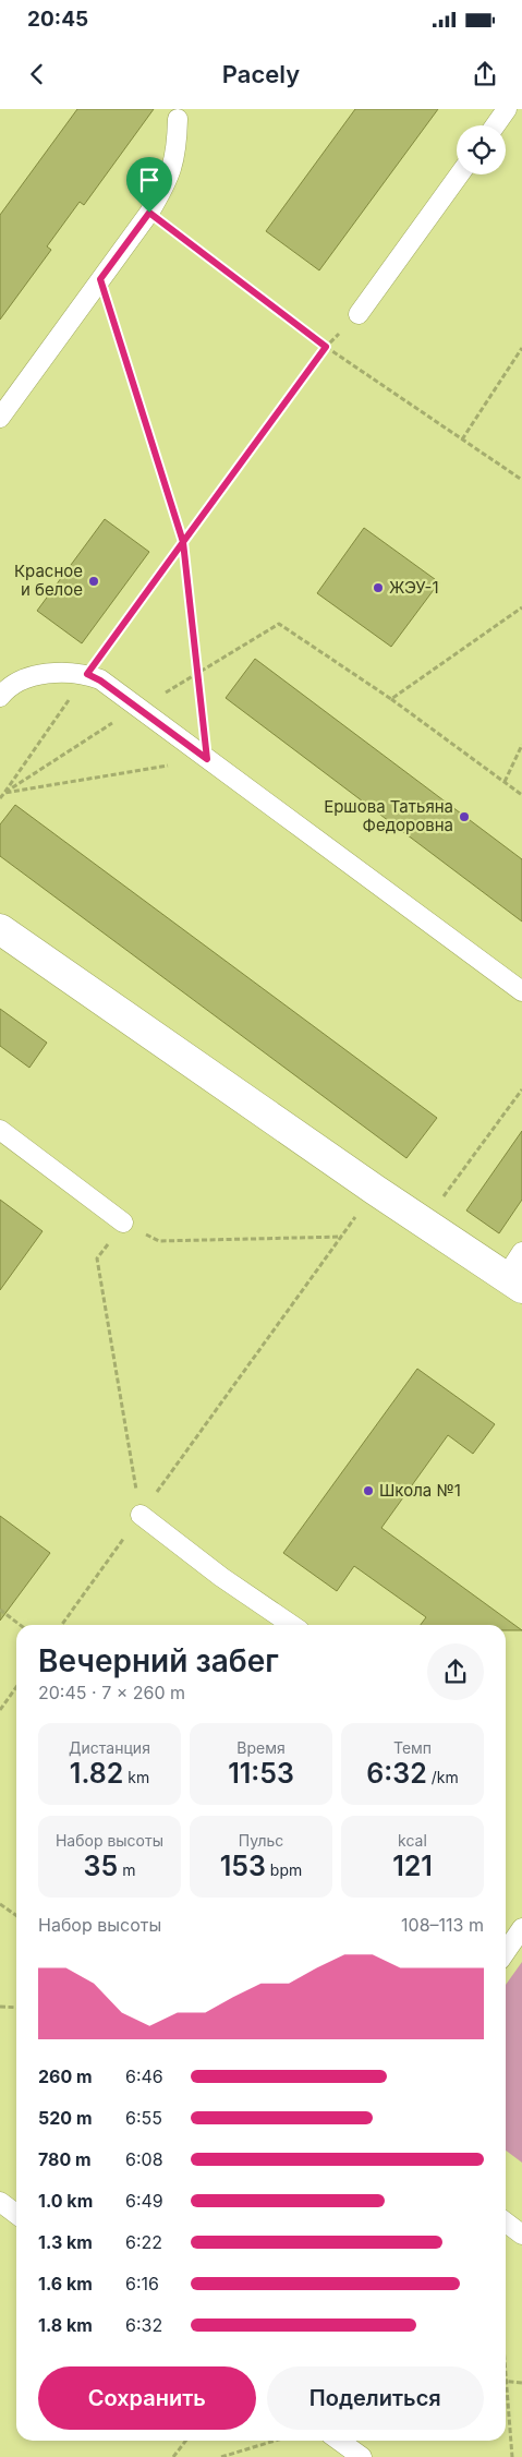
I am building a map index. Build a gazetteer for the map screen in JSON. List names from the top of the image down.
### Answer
{
  "places": [
    "Красное и белое",
    "ЖЭУ-1",
    "Ершова Татьяна Федоровна",
    "Школа №1"
  ],
  "page": {
    "status": "20:45",
    "header": "Pacely",
    "heading": ["Вечерний забег", "20:45 · 7 × 260 m"],
    "stats": [
      ["Дистанция", "1.82 km"],
      ["Время", "11:53"],
      ["Темп", "6:32 /km"],
      ["Набор высоты", "35 m"],
      ["Пульс", "153 bpm"],
      ["kcal", "121"]
    ],
    "chart": ["Набор высоты", "108–113 m"],
    "list": [
      {
        "name": "260 m",
        "note": "6:46"
      },
      {
        "name": "520 m",
        "note": "6:55"
      },
      {
        "name": "780 m",
        "note": "6:08"
      },
      {
        "name": "1.0 km",
        "note": "6:49"
      },
      {
        "name": "1.3 km",
        "note": "6:22"
      },
      {
        "name": "1.6 km",
        "note": "6:16"
      },
      {
        "name": "1.8 km",
        "note": "6:32"
      }
    ],
    "buttons": ["Сохранить", "Поделиться"]
  }
}
